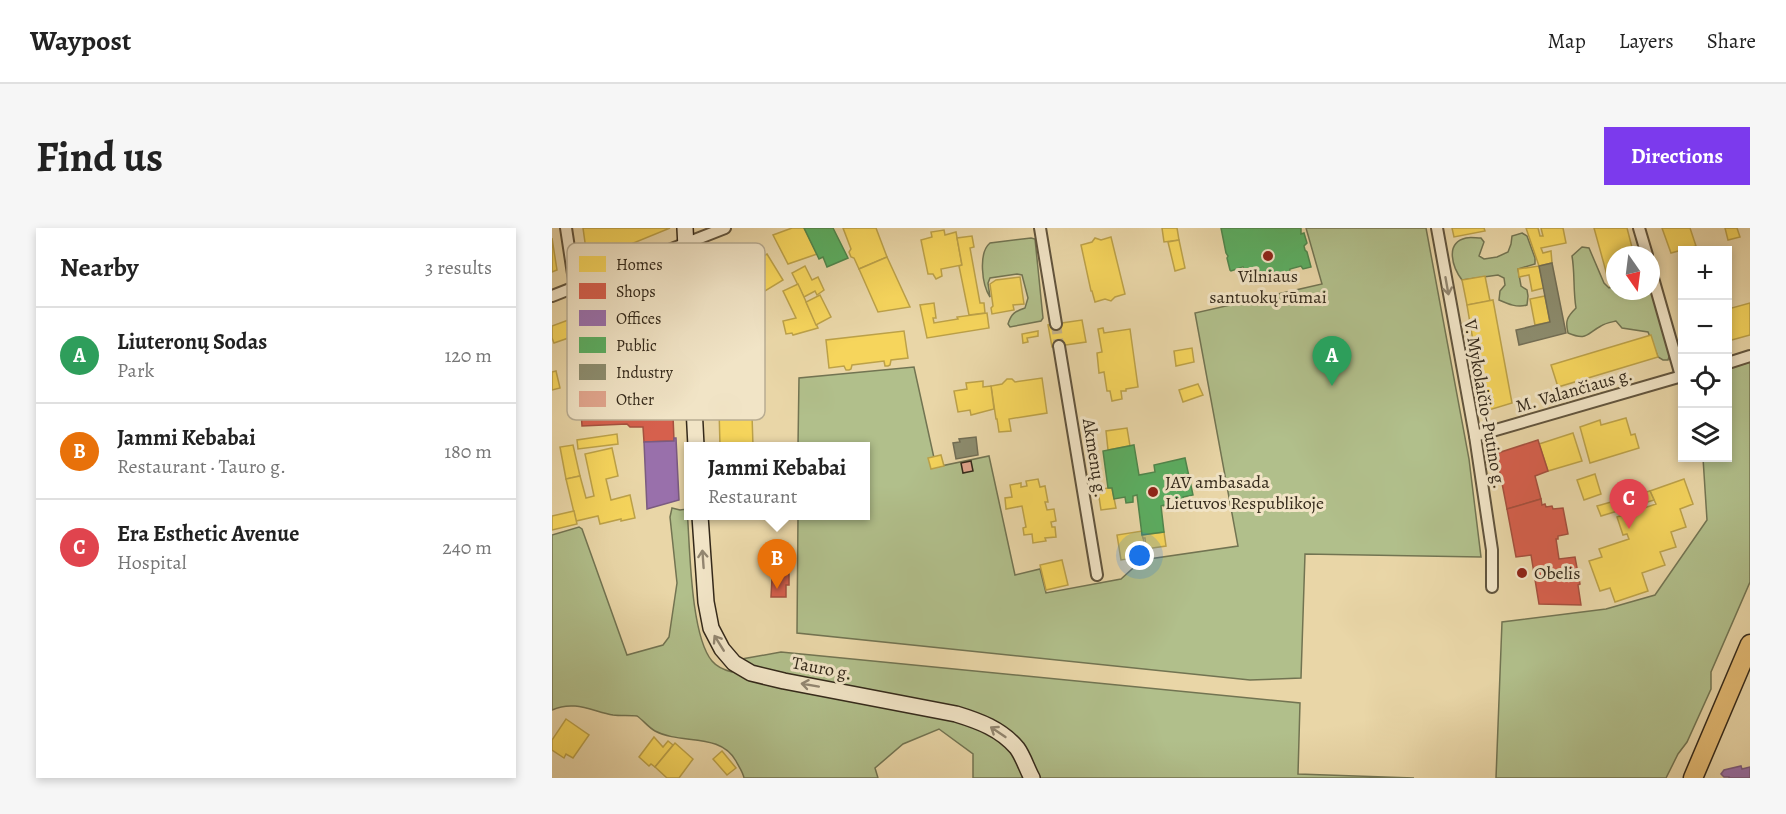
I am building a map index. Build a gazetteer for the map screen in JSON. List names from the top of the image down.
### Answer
{
  "streets": {
    "main road": ["Tauro g."],
    "street": ["M. Valančiaus g.", "V. Mykolaičio-Putino g.", "Akmenų g."]
  },
  "crossings": [
    ["M. Valančiaus g.", "V. Mykolaičio-Putino g."]
  ],
  "one_way": ["V. Mykolaičio-Putino g.", "Tauro g."],
  "places": ["Vilniaus santuokų rūmai", "JAV ambasada Lietuvos Respublikoje", "Obelis"],
  "legend": [
    "Homes",
    "Shops",
    "Offices",
    "Public",
    "Industry",
    "Other"
  ],
  "north": "bottom",
  "page": {
    "header": "Waypost",
    "nav": ["Map", "Layers", "Share"],
    "buttons": "Directions",
    "title": "Find us",
    "heading": ["Nearby", "3 results"],
    "map_buttons": ["+", "−"],
    "list": [
      {
        "mark": "A",
        "name": "Liuteronų Sodas",
        "note": "Park",
        "value": "120 m"
      },
      {
        "mark": "B",
        "name": "Jammi Kebabai",
        "note": "Restaurant · Tauro g.",
        "value": "180 m"
      },
      {
        "mark": "C",
        "name": "Era Esthetic Avenue",
        "note": "Hospital",
        "value": "240 m"
      }
    ],
    "pins": ["A", "C", "B"],
    "popup": ["Jammi Kebabai", "Restaurant"]
  }
}
